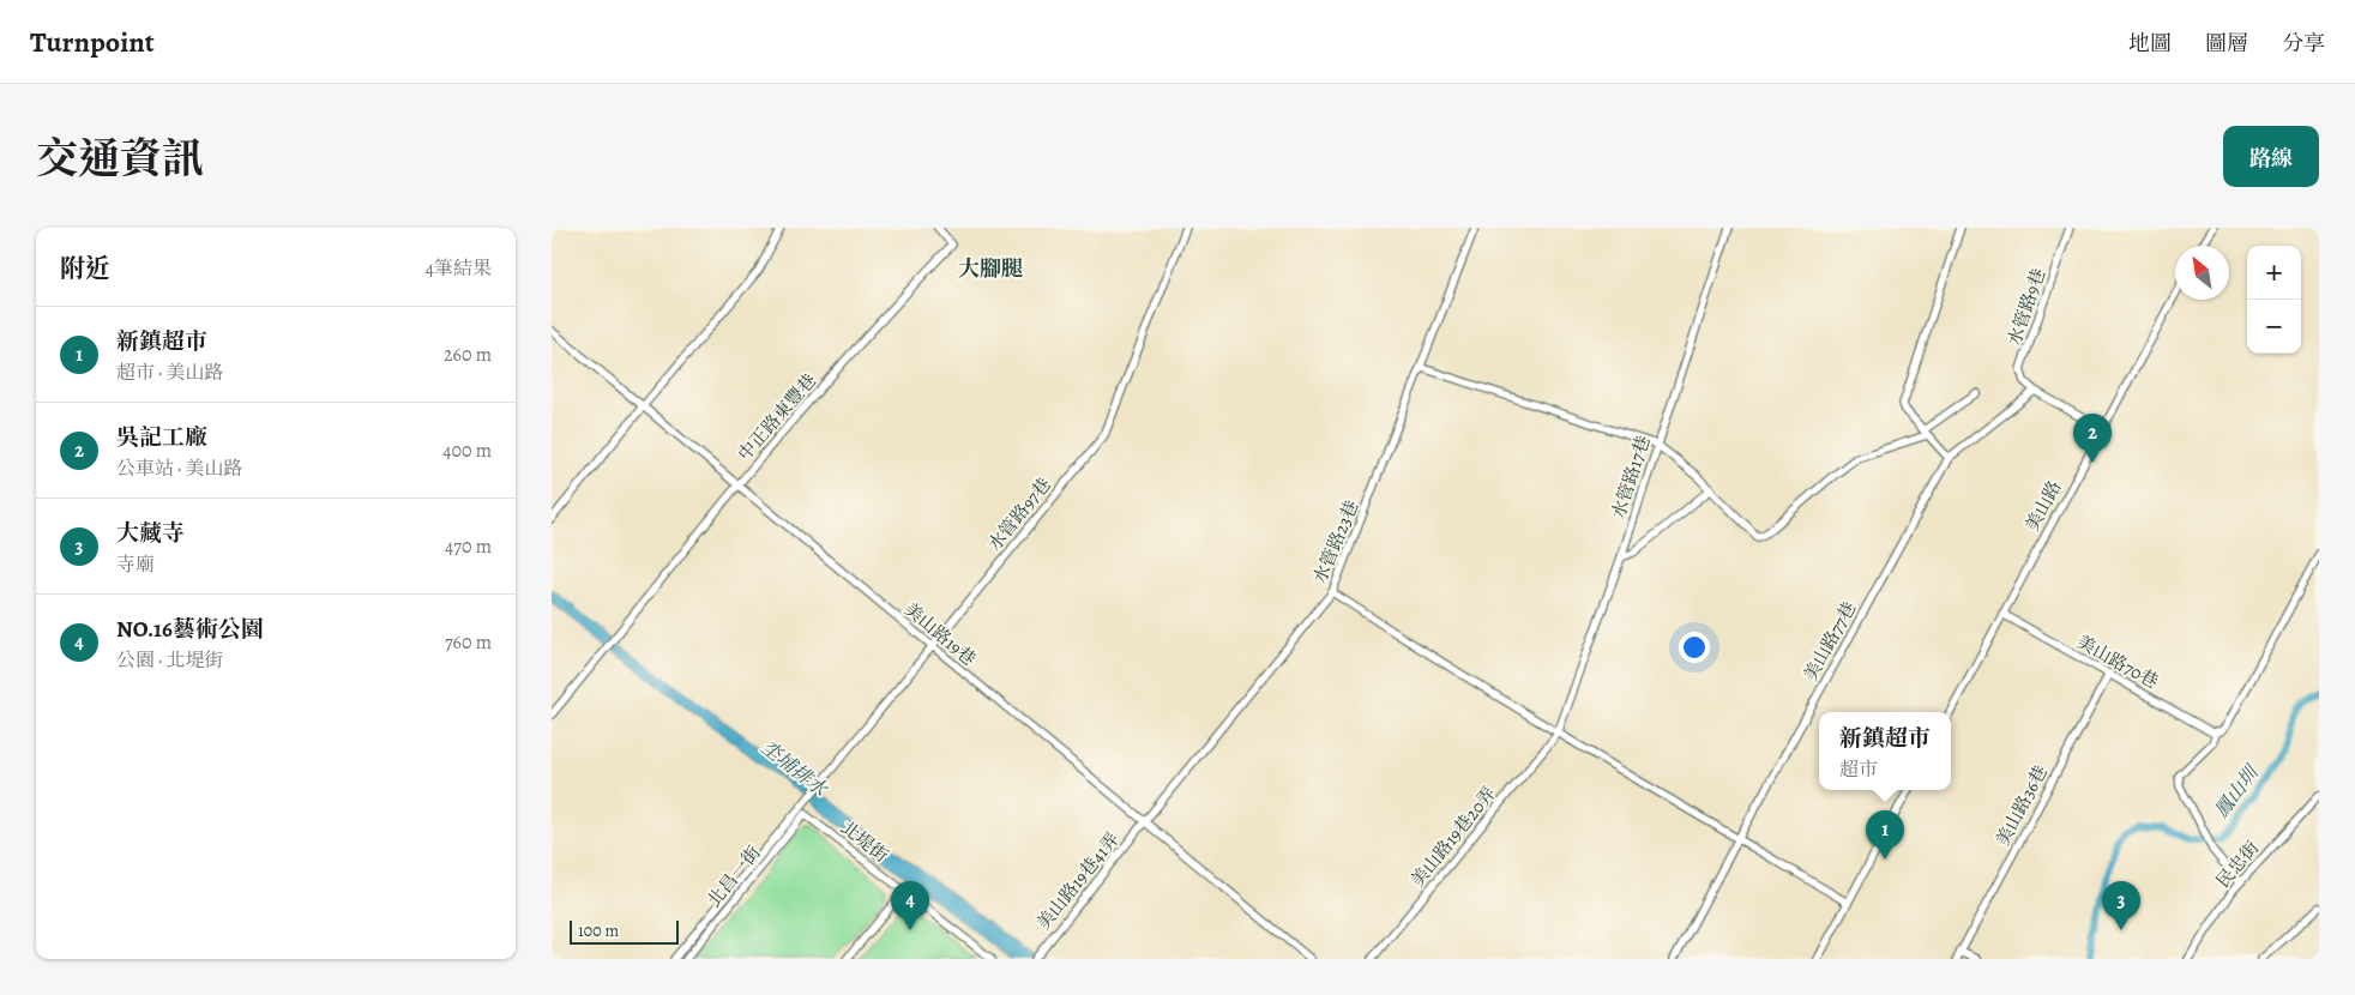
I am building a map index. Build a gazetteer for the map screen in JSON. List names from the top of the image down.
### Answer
{
  "streets": {
    "street": [
      "水管路9巷",
      "中正路東豐巷",
      "水管路17巷",
      "美山路",
      "水管路97巷",
      "水管路23巷",
      "美山路19巷",
      "美山路77巷",
      "美山路70巷",
      "美山路36巷",
      "美山路19巷20弄",
      "北堤街",
      "民忠街",
      "北昌一街",
      "美山路19巷41弄"
    ]
  },
  "crossings": [
    ["水管路9巷", "美山路77巷"],
    ["中正路東豐巷", "美山路19巷"],
    ["水管路17巷", "美山路19巷20弄"],
    ["美山路", "美山路70巷"],
    ["水管路97巷", "美山路19巷"],
    ["水管路97巷", "北堤街"],
    ["水管路97巷", "北昌一街"],
    ["水管路23巷", "美山路19巷"],
    ["水管路23巷", "美山路19巷41弄"],
    ["美山路19巷", "美山路19巷41弄"],
    ["美山路70巷", "美山路36巷"],
    ["北堤街", "北昌一街"]
  ],
  "districts": ["大腳腿"],
  "water": ["坔埔排水", "鳳山圳"],
  "scale_bar": "100 m",
  "north": "top left",
  "page": {
    "header": "Turnpoint",
    "nav": ["地圖", "圖層", "分享"],
    "title": "交通資訊",
    "buttons": "路線",
    "heading": ["附近", "4筆結果"],
    "map_buttons": ["+", "−"],
    "list": [
      {
        "mark": "1",
        "name": "新鎮超市",
        "note": "超市 · 美山路",
        "value": "260 m"
      },
      {
        "mark": "2",
        "name": "吳記工廠",
        "note": "公車站 · 美山路",
        "value": "400 m"
      },
      {
        "mark": "3",
        "name": "大藏寺",
        "note": "寺廟",
        "value": "470 m"
      },
      {
        "mark": "4",
        "name": "NO.16藝術公園",
        "note": "公園 · 北堤街",
        "value": "760 m"
      }
    ],
    "pins": [
      "2",
      "1",
      "3",
      "4"
    ],
    "popup": ["新鎮超市", "超市"],
    "scale": "100 m"
  }
}
